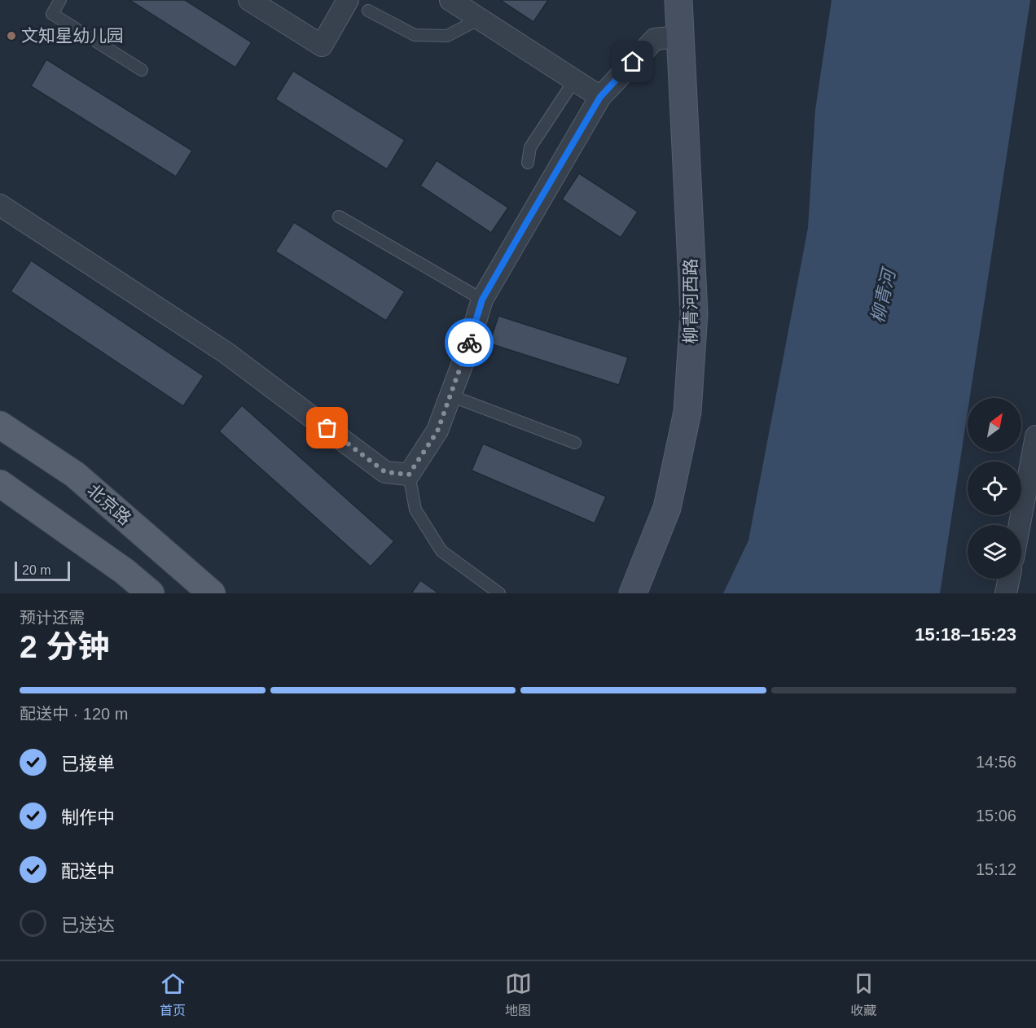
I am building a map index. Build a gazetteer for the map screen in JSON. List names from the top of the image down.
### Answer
{
  "streets": {
    "main road": ["北京路"],
    "street": ["柳青河西路"]
  },
  "water": ["柳青河"],
  "places": ["文知星幼儿园"],
  "scale_bar": "20 m",
  "north": "top right",
  "page": {
    "scale": "20 m",
    "heading": ["2 分钟", "预计还需", "15:18–15:23"],
    "bar": "配送中 · 120 m",
    "list": [
      ["已接单", "14:56"],
      ["制作中", "15:06"],
      ["配送中", "15:12"],
      "已送达"
    ],
    "tabs": ["首页", "地图", "收藏"]
  }
}
